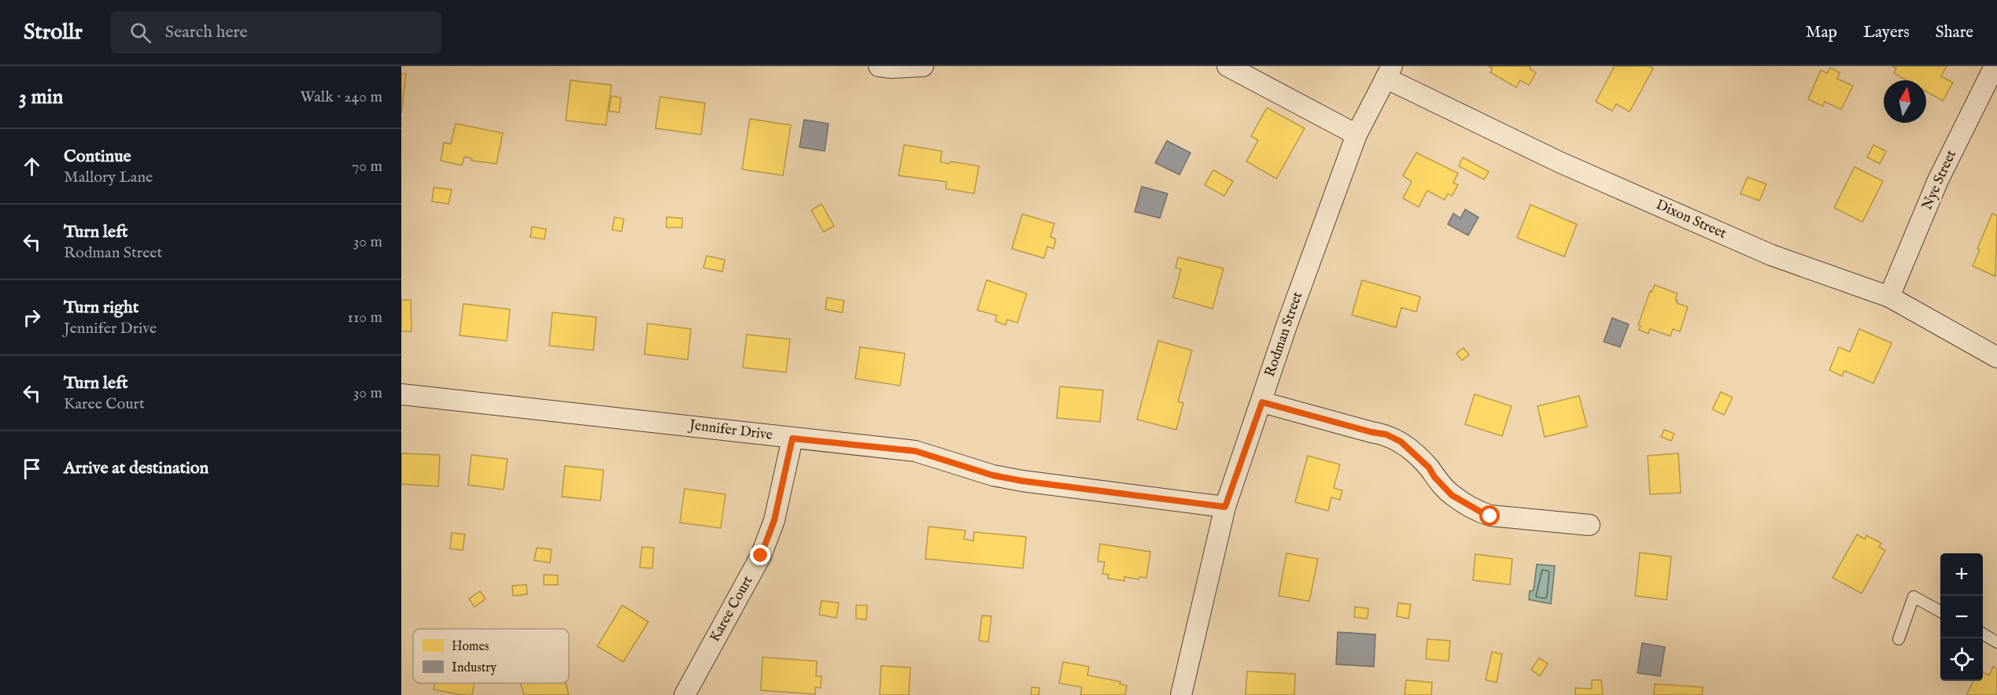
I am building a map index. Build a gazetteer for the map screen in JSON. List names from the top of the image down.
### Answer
{
  "streets": {
    "street": [
      "Nye Street",
      "Dixon Street",
      "Rodman Street",
      "Jennifer Drive",
      "Karee Court"
    ]
  },
  "crossings": [
    ["Nye Street", "Dixon Street"],
    ["Dixon Street", "Rodman Street"],
    ["Rodman Street", "Jennifer Drive"],
    ["Jennifer Drive", "Karee Court"]
  ],
  "legend": ["Homes", "Industry"],
  "north": "top",
  "page": {
    "header": "Strollr",
    "search": "Search here",
    "nav": ["Map", "Layers", "Share"],
    "heading": ["3 min", "Walk · 240 m"],
    "list": [
      ["Continue", "Mallory Lane", "70 m"],
      ["Turn left", "Rodman Street", "30 m"],
      ["Turn right", "Jennifer Drive", "110 m"],
      ["Turn left", "Karee Court", "30 m"],
      "Arrive at destination"
    ],
    "map_buttons": ["+", "−"]
  }
}
